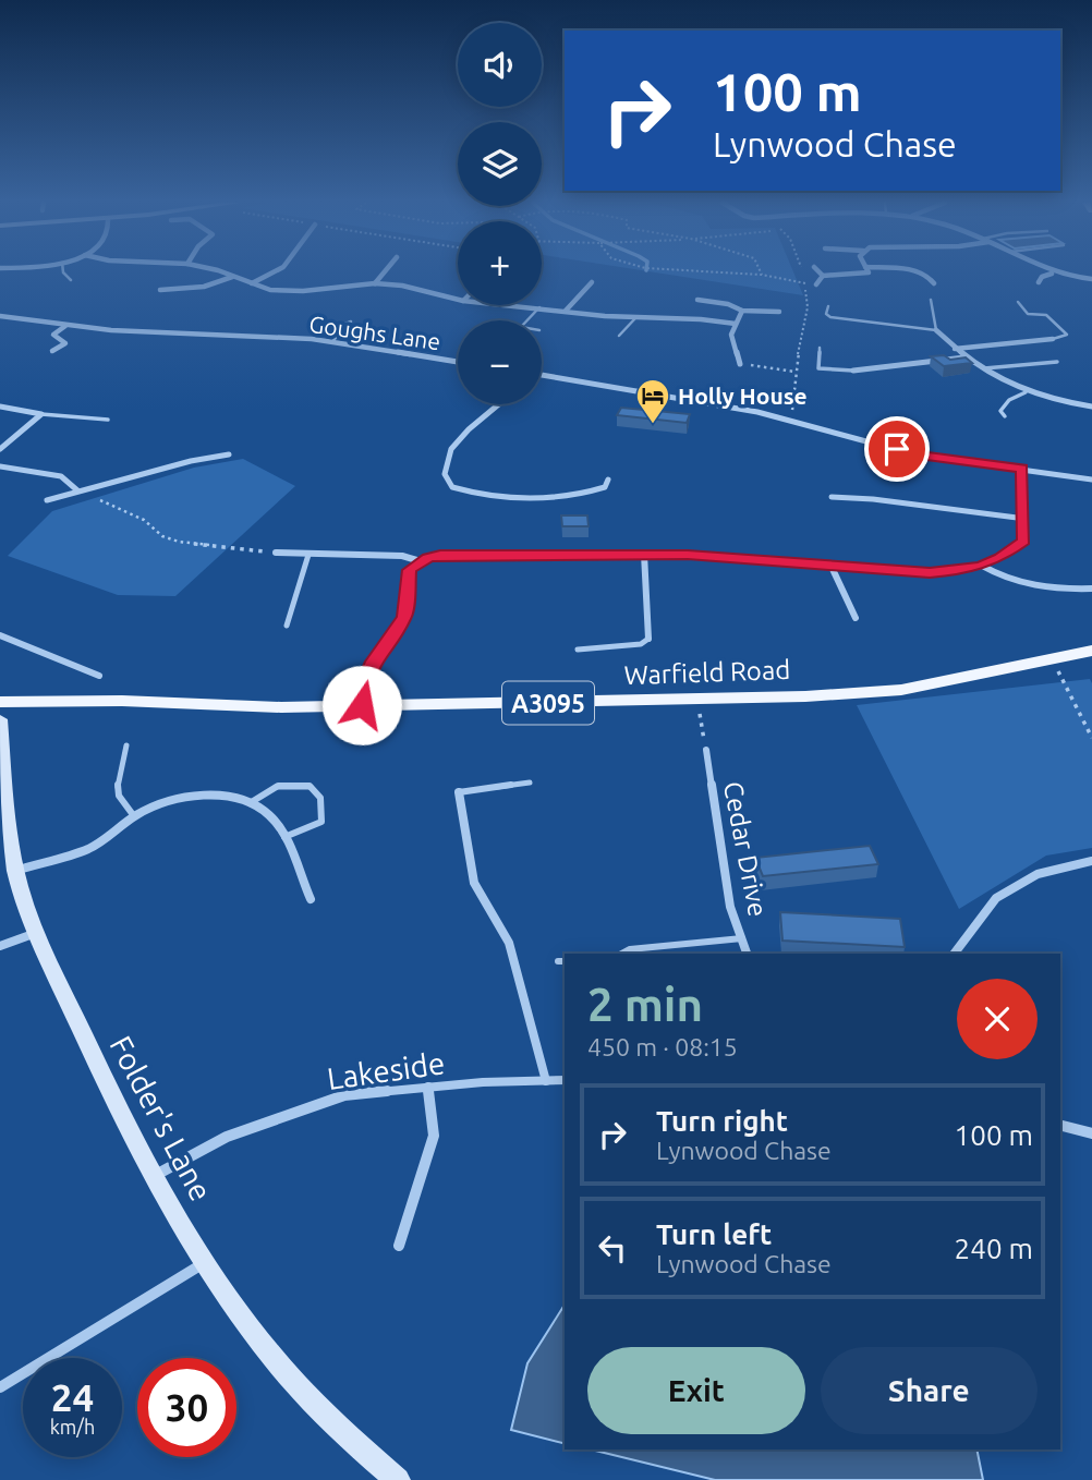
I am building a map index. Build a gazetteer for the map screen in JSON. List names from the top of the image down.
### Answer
{
  "streets": {
    "main road": ["Warfield Road", "A3095"],
    "street": [
      "Goughs Lane",
      "Cedar Drive",
      "Lakeside",
      "Folder's Lane"
    ]
  },
  "crossings": [
    ["Lakeside", "Folder's Lane"]
  ],
  "places": {
    "hotel": ["Holly House"]
  },
  "page": {
    "map_buttons": ["+", "−"],
    "turn": ["100 m", "Lynwood Chase"],
    "heading": ["2 min", "450 m · 08:15"],
    "list": [
      {
        "name": "Turn right",
        "note": "Lynwood Chase",
        "value": "100 m"
      },
      {
        "name": "Turn left",
        "note": "Lynwood Chase",
        "value": "240 m"
      }
    ],
    "buttons": ["Exit", "Share"],
    "speed": "24 km/h",
    "limit": "30"
  }
}
